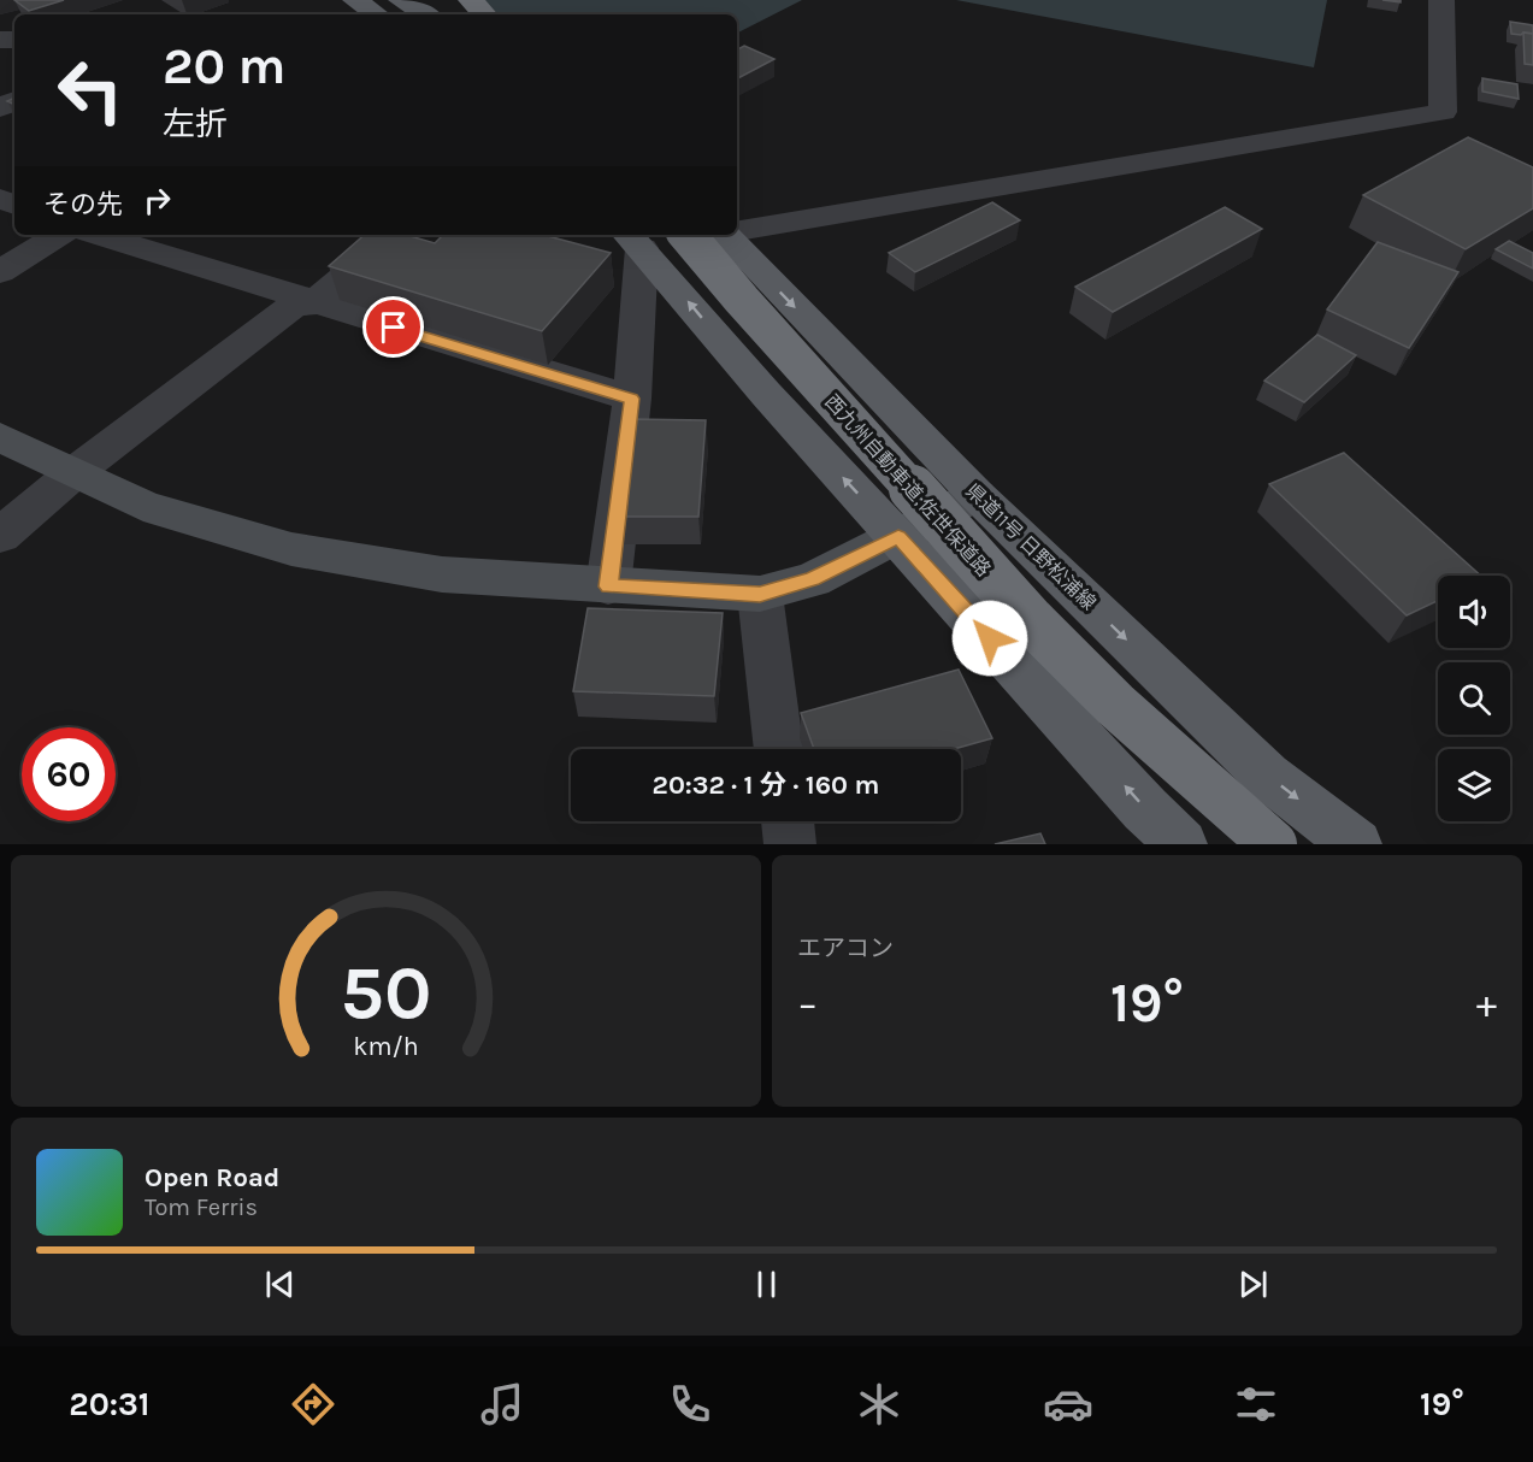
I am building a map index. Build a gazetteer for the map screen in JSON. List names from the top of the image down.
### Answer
{
  "streets": {
    "highway": ["西九州自動車道;佐世保道路"],
    "main road": ["県道11号 日野松浦線"]
  },
  "page": {
    "turn": ["20 m", "左折"],
    "then": "その先",
    "limit": "60",
    "trip": "20:32 · 1 分 · 160 m",
    "tile": "エアコン",
    "heat": ["−", "19°", "+"],
    "song": ["Open Road", "Tom Ferris"],
    "tabs": ["20:31", "19°"],
    "gauge": ["50", "km/h"]
  }
}
